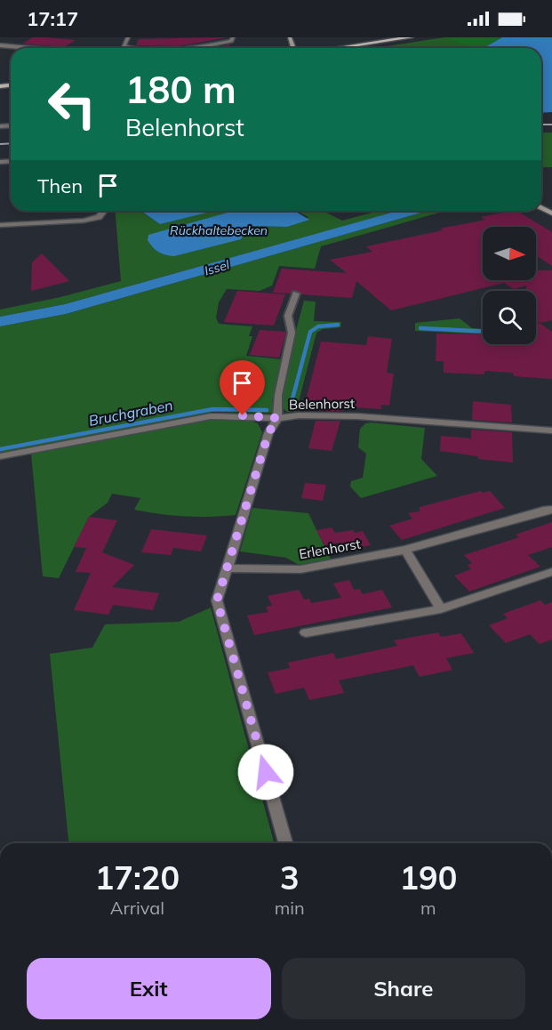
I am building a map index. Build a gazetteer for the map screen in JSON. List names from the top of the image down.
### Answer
{
  "streets": {
    "street": ["Belenhorst", "Erlenhorst"]
  },
  "water": ["Rückhaltebecken", "Issel", "Bruchgraben"],
  "north": "right",
  "page": {
    "status": "17:17",
    "turn": ["180 m", "Belenhorst"],
    "then": "Then",
    "eta": [
      "17:20",
      "Arrival",
      "3",
      "min",
      "190",
      "m"
    ],
    "buttons": ["Exit", "Share"]
  }
}
